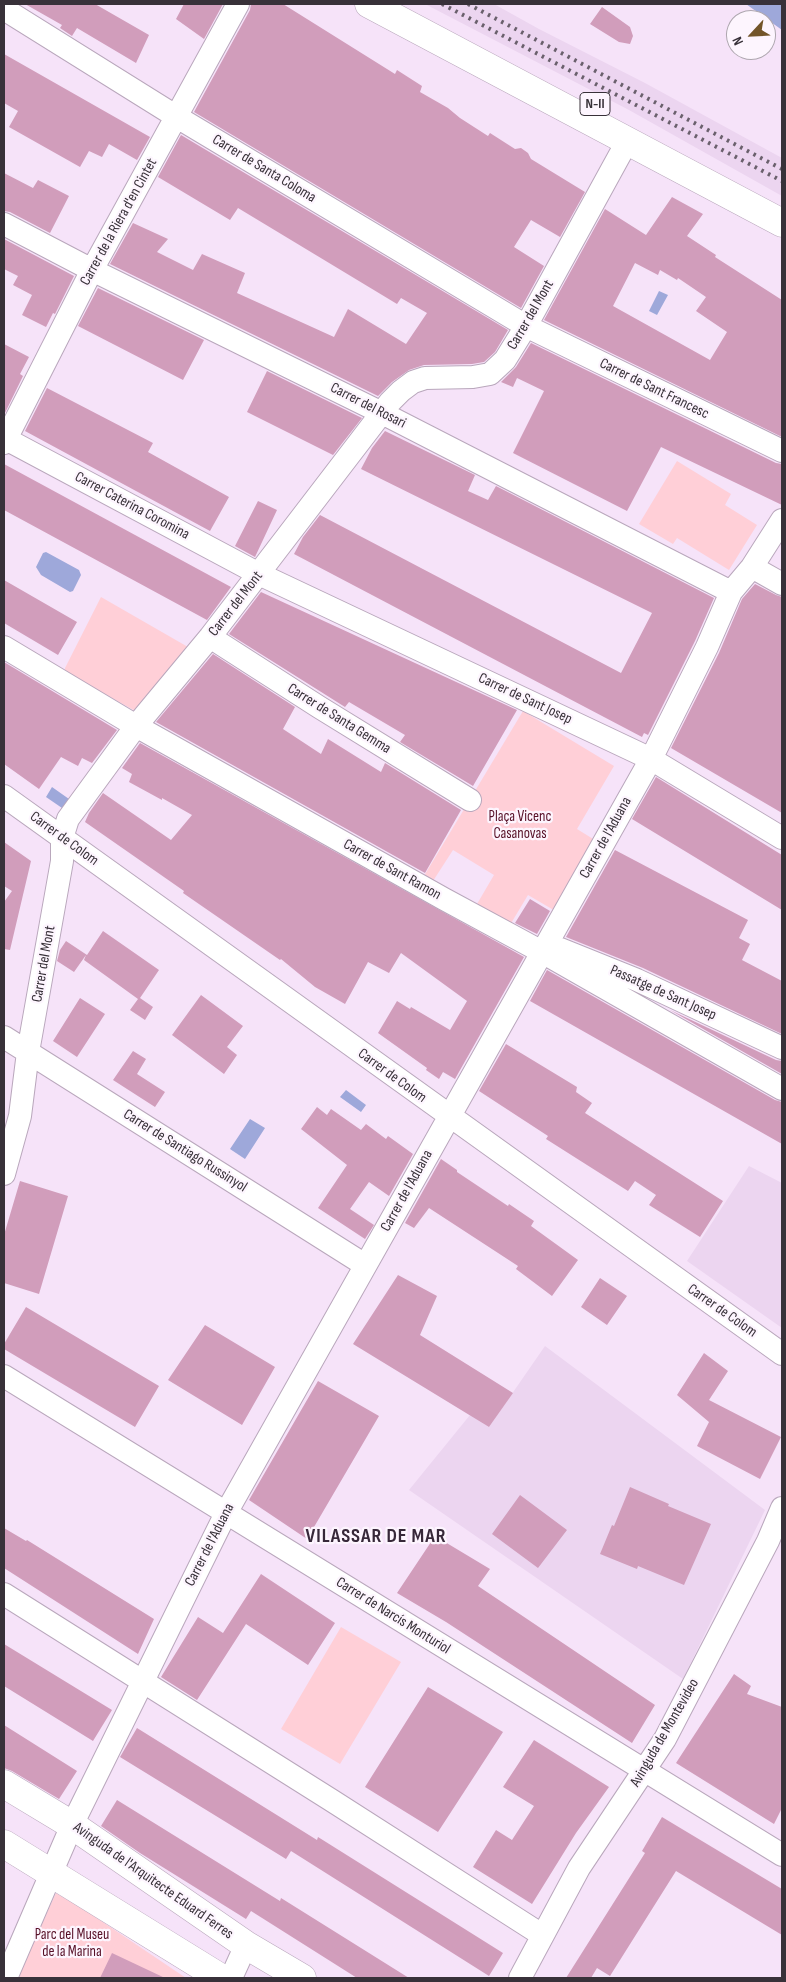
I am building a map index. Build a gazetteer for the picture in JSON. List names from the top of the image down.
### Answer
{
  "streets": {
    "main road": ["N-II", "Avinguda de l'Arquitecte Eduard Ferres"],
    "street": [
      "Carrer de Santa Coloma",
      "Carrer de la Riera d'en Cintet",
      "Carrer del Mont",
      "Carrer de Sant Francesc",
      "Carrer del Rosari",
      "Carrer Caterina Coromina",
      "Carrer de Sant Josep",
      "Carrer de Santa Gemma",
      "Carrer de l'Aduana",
      "Carrer de Colom",
      "Carrer de Sant Ramon",
      "Passatge de Sant Josep",
      "Carrer de Santiago Russinyol",
      "Carrer de Narcís Monturiol",
      "Avinguda de Montevideo"
    ]
  },
  "crossings": [
    ["N-II", "Carrer del Mont"],
    ["Carrer de Santa Coloma", "Carrer de la Riera d'en Cintet"],
    ["Carrer de Santa Coloma", "Carrer del Mont"],
    ["Carrer de Santa Coloma", "Carrer de Sant Francesc"],
    ["Carrer de la Riera d'en Cintet", "Carrer del Rosari"],
    ["Carrer de la Riera d'en Cintet", "Carrer Caterina Coromina"],
    ["Carrer del Mont", "Carrer de Sant Francesc"],
    ["Carrer del Mont", "Carrer del Rosari"],
    ["Carrer del Mont", "Carrer Caterina Coromina"],
    ["Carrer del Mont", "Carrer de Sant Josep"],
    ["Carrer del Mont", "Carrer de Santa Gemma"],
    ["Carrer del Mont", "Carrer de Colom"],
    ["Carrer del Mont", "Carrer de Sant Ramon"],
    ["Carrer del Mont", "Carrer de Santiago Russinyol"],
    ["Carrer del Rosari", "Carrer de l'Aduana"],
    ["Carrer Caterina Coromina", "Carrer de Sant Josep"],
    ["Carrer de Sant Josep", "Carrer de l'Aduana"],
    ["Carrer de l'Aduana", "Carrer de Colom"],
    ["Carrer de l'Aduana", "Carrer de Sant Ramon"],
    ["Carrer de l'Aduana", "Passatge de Sant Josep"],
    ["Carrer de l'Aduana", "Carrer de Santiago Russinyol"],
    ["Carrer de l'Aduana", "Carrer de Narcís Monturiol"],
    ["Carrer de l'Aduana", "Avinguda de l'Arquitecte Eduard Ferres"],
    ["Carrer de Sant Ramon", "Passatge de Sant Josep"],
    ["Carrer de Narcís Monturiol", "Avinguda de Montevideo"]
  ],
  "districts": ["VILASSAR DE MAR"],
  "parks": ["Plaça Vicenc Casanovas", "Parc del Museu de la Marina"],
  "north": "bottom left"
}
